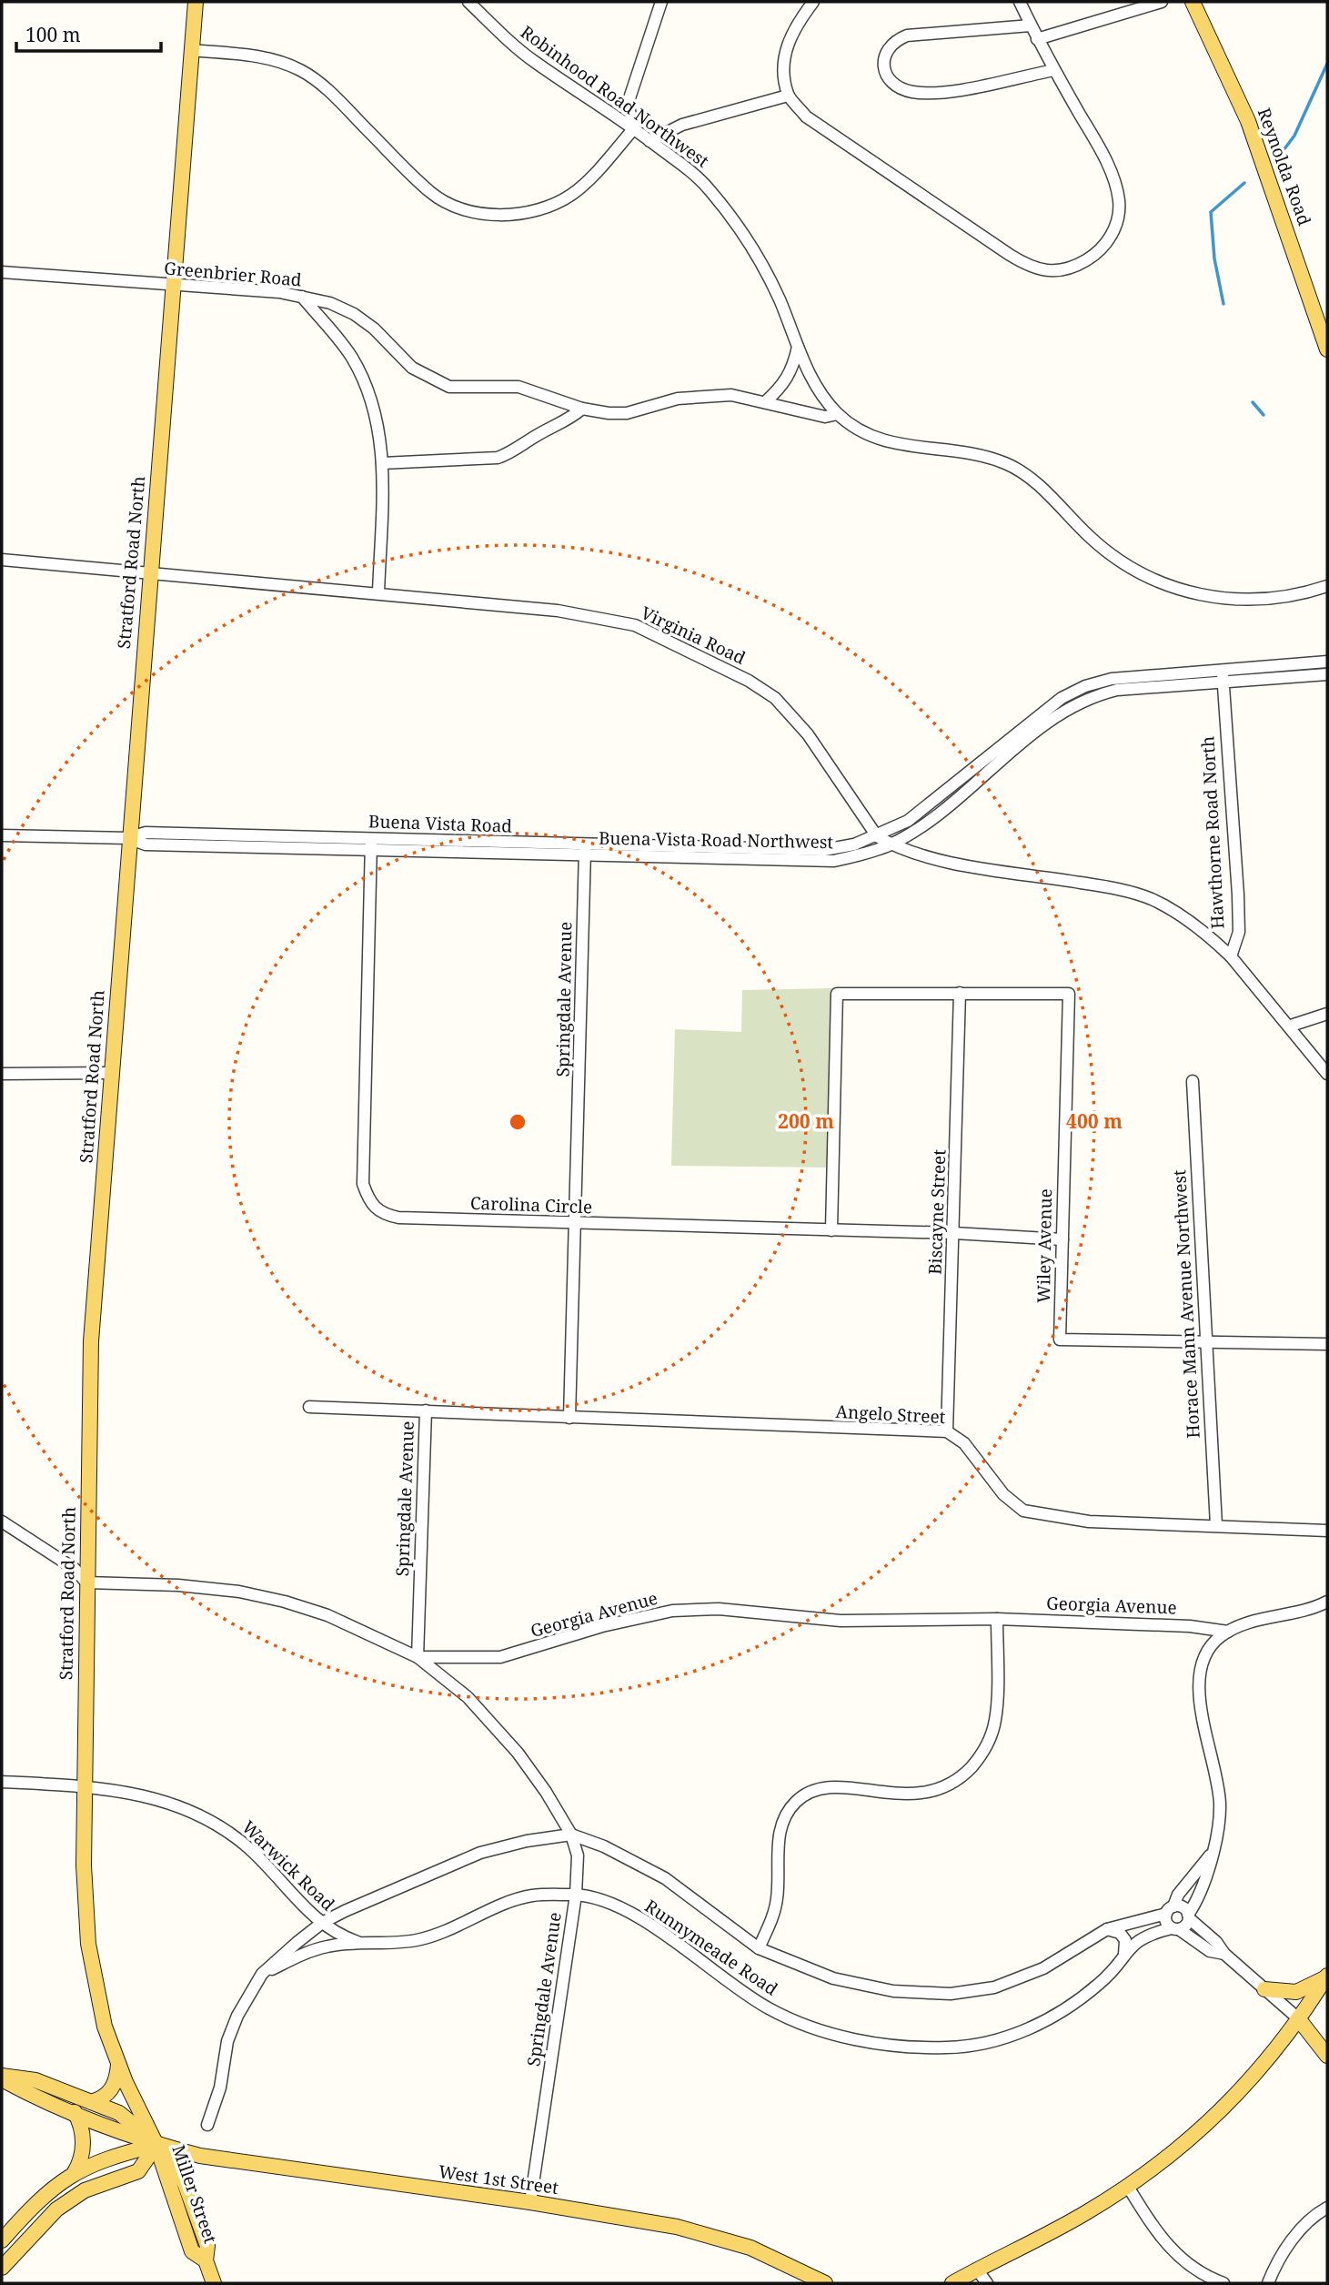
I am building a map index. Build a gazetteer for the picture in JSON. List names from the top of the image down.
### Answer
{
  "streets": {
    "main road": [
      "Reynolda Road",
      "Stratford Road North",
      "West 1st Street",
      "Miller Street"
    ],
    "street": [
      "Robinhood Road Northwest",
      "Greenbrier Road",
      "Virginia Road",
      "Buena Vista Road",
      "Hawthorne Road North",
      "Buena Vista Road Northwest",
      "Springdale Avenue",
      "Carolina Circle",
      "Biscayne Street",
      "Wiley Avenue",
      "Horace Mann Avenue Northwest",
      "Angelo Street",
      "Georgia Avenue",
      "Warwick Road",
      "Runnymeade Road"
    ]
  },
  "crossings": [
    ["Robinhood Road Northwest", "Greenbrier Road"],
    ["Greenbrier Road", "Stratford Road North"],
    ["Stratford Road North", "Virginia Road"],
    ["Stratford Road North", "Buena Vista Road"],
    ["Stratford Road North", "Georgia Avenue"],
    ["Stratford Road North", "Warwick Road"],
    ["Stratford Road North", "West 1st Street"],
    ["Stratford Road North", "Miller Street"],
    ["Virginia Road", "Buena Vista Road"],
    ["Virginia Road", "Hawthorne Road North"],
    ["Virginia Road", "Buena Vista Road Northwest"],
    ["Buena Vista Road", "Buena Vista Road Northwest"],
    ["Buena Vista Road", "Springdale Avenue"],
    ["Buena Vista Road", "Carolina Circle"],
    ["Hawthorne Road North", "Buena Vista Road Northwest"],
    ["Buena Vista Road Northwest", "Springdale Avenue"],
    ["Springdale Avenue", "Carolina Circle"],
    ["Springdale Avenue", "Angelo Street"],
    ["Springdale Avenue", "Georgia Avenue"],
    ["Springdale Avenue", "Runnymeade Road"],
    ["Springdale Avenue", "West 1st Street"],
    ["Carolina Circle", "Biscayne Street"],
    ["Carolina Circle", "Wiley Avenue"],
    ["Biscayne Street", "Wiley Avenue"],
    ["Biscayne Street", "Angelo Street"],
    ["Wiley Avenue", "Horace Mann Avenue Northwest"],
    ["Horace Mann Avenue Northwest", "Angelo Street"],
    ["Warwick Road", "Runnymeade Road"],
    ["West 1st Street", "Miller Street"]
  ],
  "scale_bar": "100 m",
  "rings": ["200 m", "400 m"]
}
